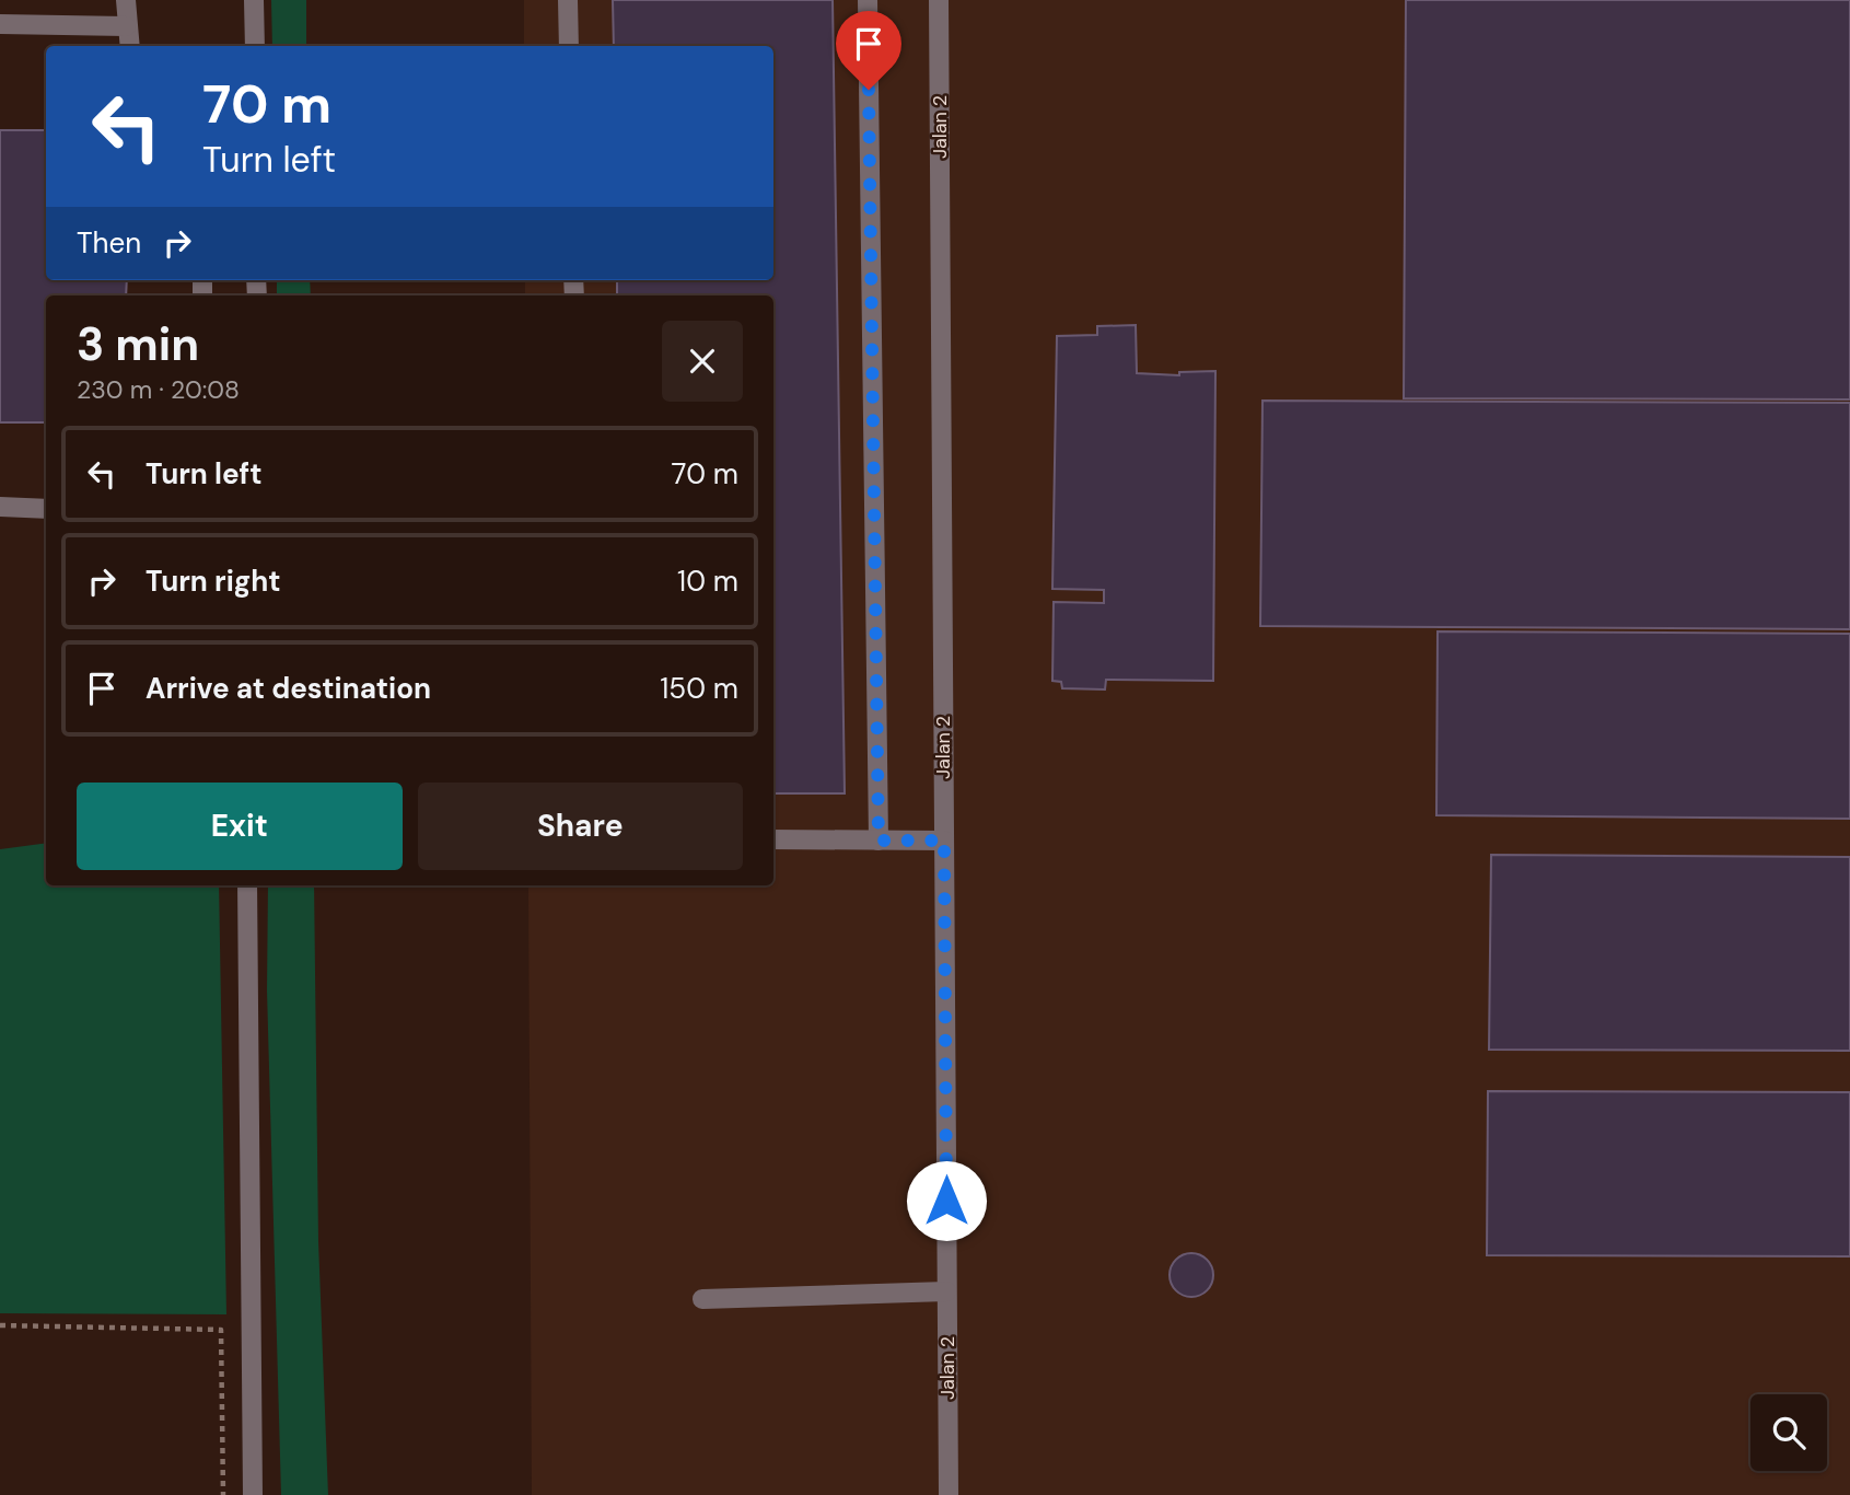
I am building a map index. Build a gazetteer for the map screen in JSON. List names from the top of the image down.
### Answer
{
  "streets": {
    "street": ["Jalan 2"]
  },
  "page": {
    "turn": ["70 m", "Turn left"],
    "then": "Then",
    "heading": ["3 min", "230 m · 20:08"],
    "list": [
      {
        "name": "Turn left",
        "value": "70 m"
      },
      {
        "name": "Turn right",
        "value": "10 m"
      },
      {
        "name": "Arrive at destination",
        "value": "150 m"
      }
    ],
    "buttons": ["Exit", "Share"]
  }
}
